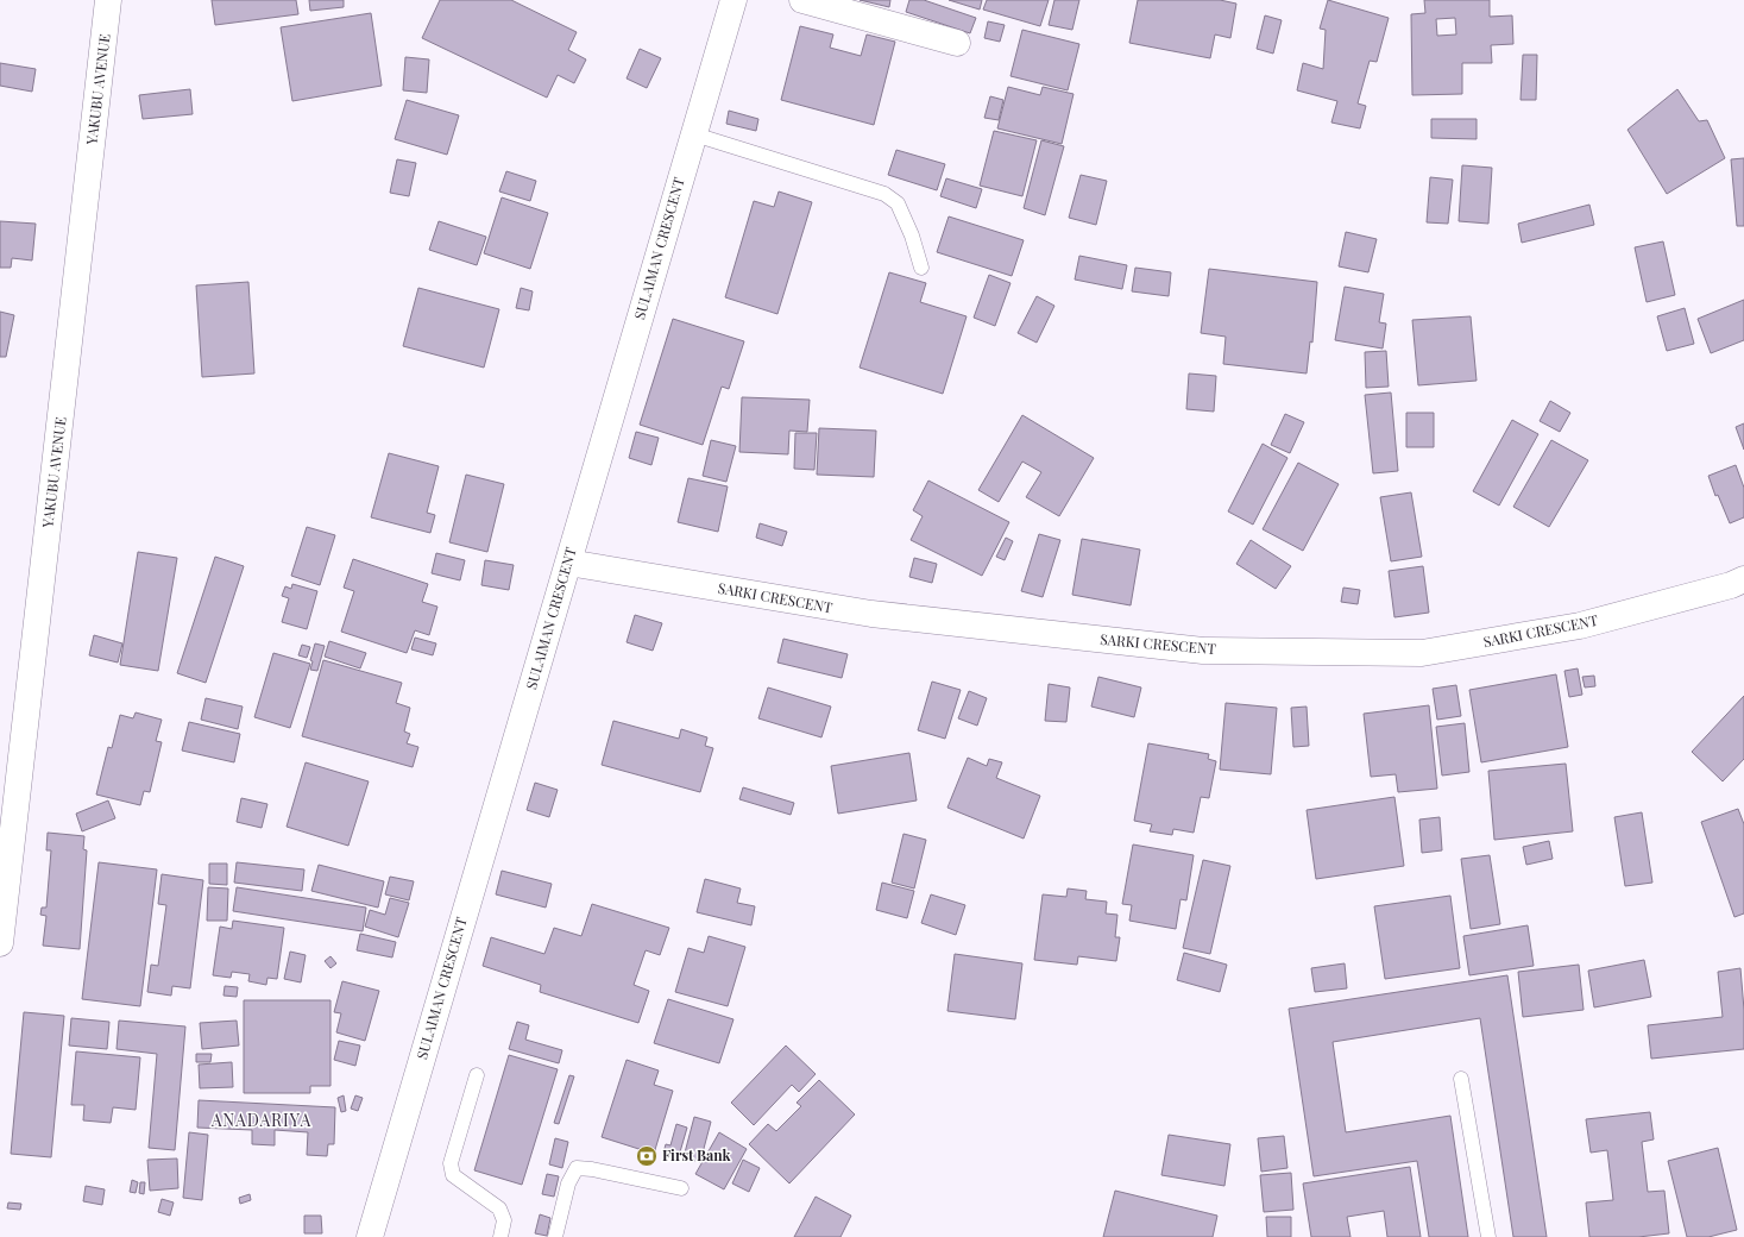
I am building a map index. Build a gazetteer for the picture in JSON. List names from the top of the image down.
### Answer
{
  "streets": {
    "street": ["YAKUBU AVENUE", "SULAIMAN CRESCENT", "SARKI CRESCENT"]
  },
  "crossings": [
    ["SULAIMAN CRESCENT", "SARKI CRESCENT"]
  ],
  "districts": ["ANADARIYA"],
  "places": {
    "bank": ["First Bank"]
  }
}
